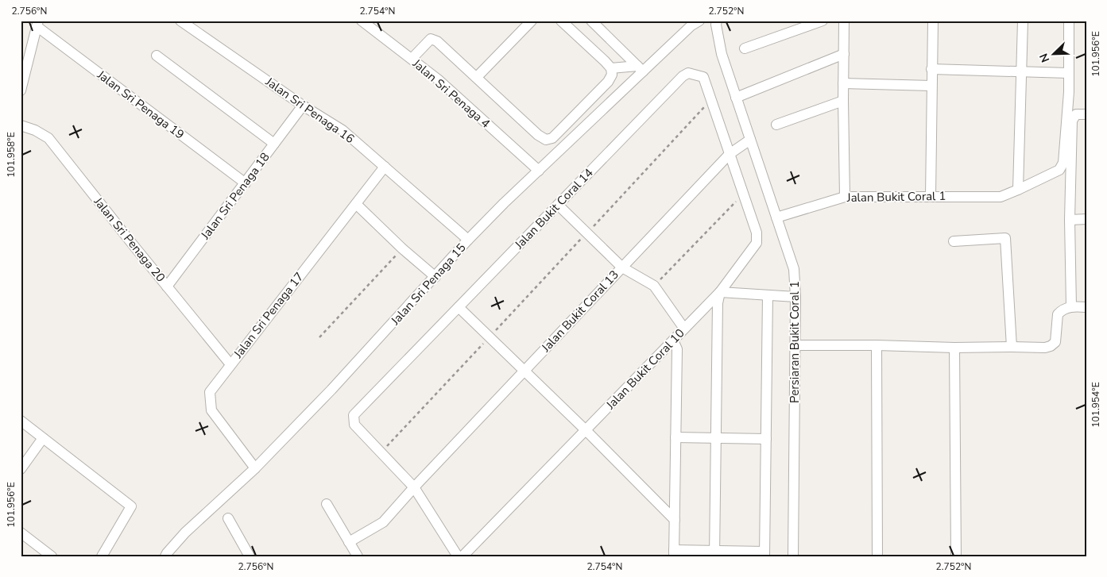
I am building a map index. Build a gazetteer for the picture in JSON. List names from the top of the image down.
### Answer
{
  "streets": {
    "street": [
      "Jalan Sri Penaga 4",
      "Jalan Sri Penaga 19",
      "Jalan Sri Penaga 16",
      "Jalan Sri Penaga 18",
      "Jalan Bukit Coral 1",
      "Jalan Bukit Coral 14",
      "Jalan Sri Penaga 20",
      "Jalan Sri Penaga 15",
      "Jalan Bukit Coral 13",
      "Jalan Sri Penaga 17",
      "Persiaran Bukit Coral 1",
      "Jalan Bukit Coral 10"
    ]
  },
  "crossings": [
    ["Jalan Sri Penaga 4", "Jalan Sri Penaga 15"],
    ["Jalan Sri Penaga 19", "Jalan Sri Penaga 18"],
    ["Jalan Sri Penaga 16", "Jalan Sri Penaga 18"],
    ["Jalan Sri Penaga 16", "Jalan Sri Penaga 15"],
    ["Jalan Sri Penaga 16", "Jalan Sri Penaga 17"],
    ["Jalan Sri Penaga 18", "Jalan Sri Penaga 20"],
    ["Jalan Bukit Coral 1", "Persiaran Bukit Coral 1"],
    ["Jalan Bukit Coral 14", "Jalan Bukit Coral 13"],
    ["Jalan Bukit Coral 14", "Jalan Bukit Coral 10"],
    ["Jalan Sri Penaga 20", "Jalan Sri Penaga 17"],
    ["Jalan Sri Penaga 15", "Jalan Sri Penaga 17"],
    ["Jalan Bukit Coral 13", "Persiaran Bukit Coral 1"],
    ["Jalan Bukit Coral 13", "Jalan Bukit Coral 10"]
  ],
  "north": "bottom left",
  "coordinates": [
    "2.756°N",
    "2.754°N",
    "2.752°N",
    "101.956°E",
    "101.958°E",
    "101.954°E"
  ]
}
